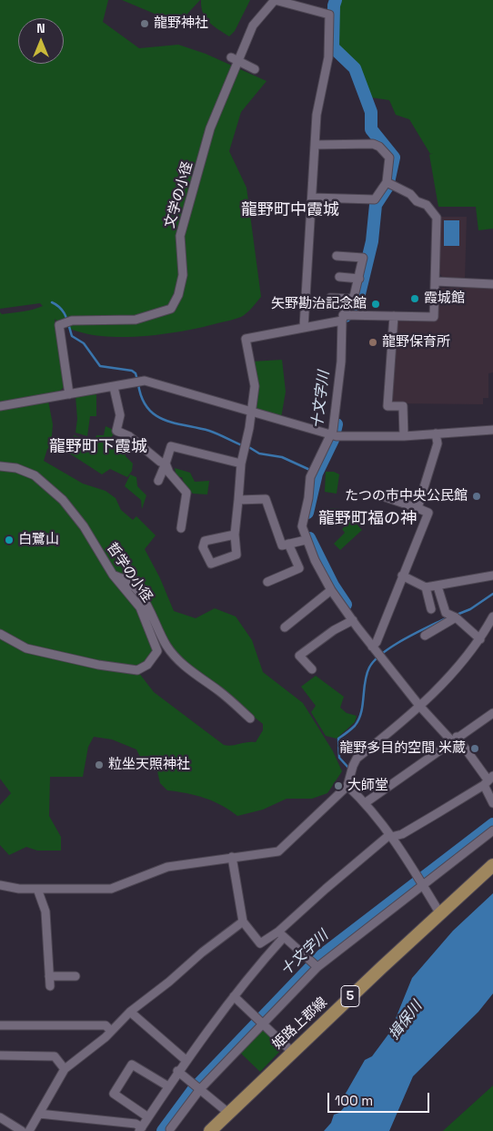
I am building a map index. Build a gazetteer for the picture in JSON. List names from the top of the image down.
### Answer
{
  "streets": {
    "main road": ["5", "姫路上郡線"],
    "street": ["文学の小径", "哲学の小径"]
  },
  "districts": ["龍野町中霞城", "龍野町下霞城", "龍野町福の神"],
  "water": ["十文字川", "揖保川"],
  "places": [
    "龍野神社",
    "霞城館",
    "矢野勘治記念館",
    "龍野保育所",
    "たつの市中央公民館",
    "白鷺山",
    "龍野多目的空間 米蔵",
    "粒坐天照神社",
    "大師堂"
  ],
  "scale_bar": "100 m",
  "north": "top"
}
